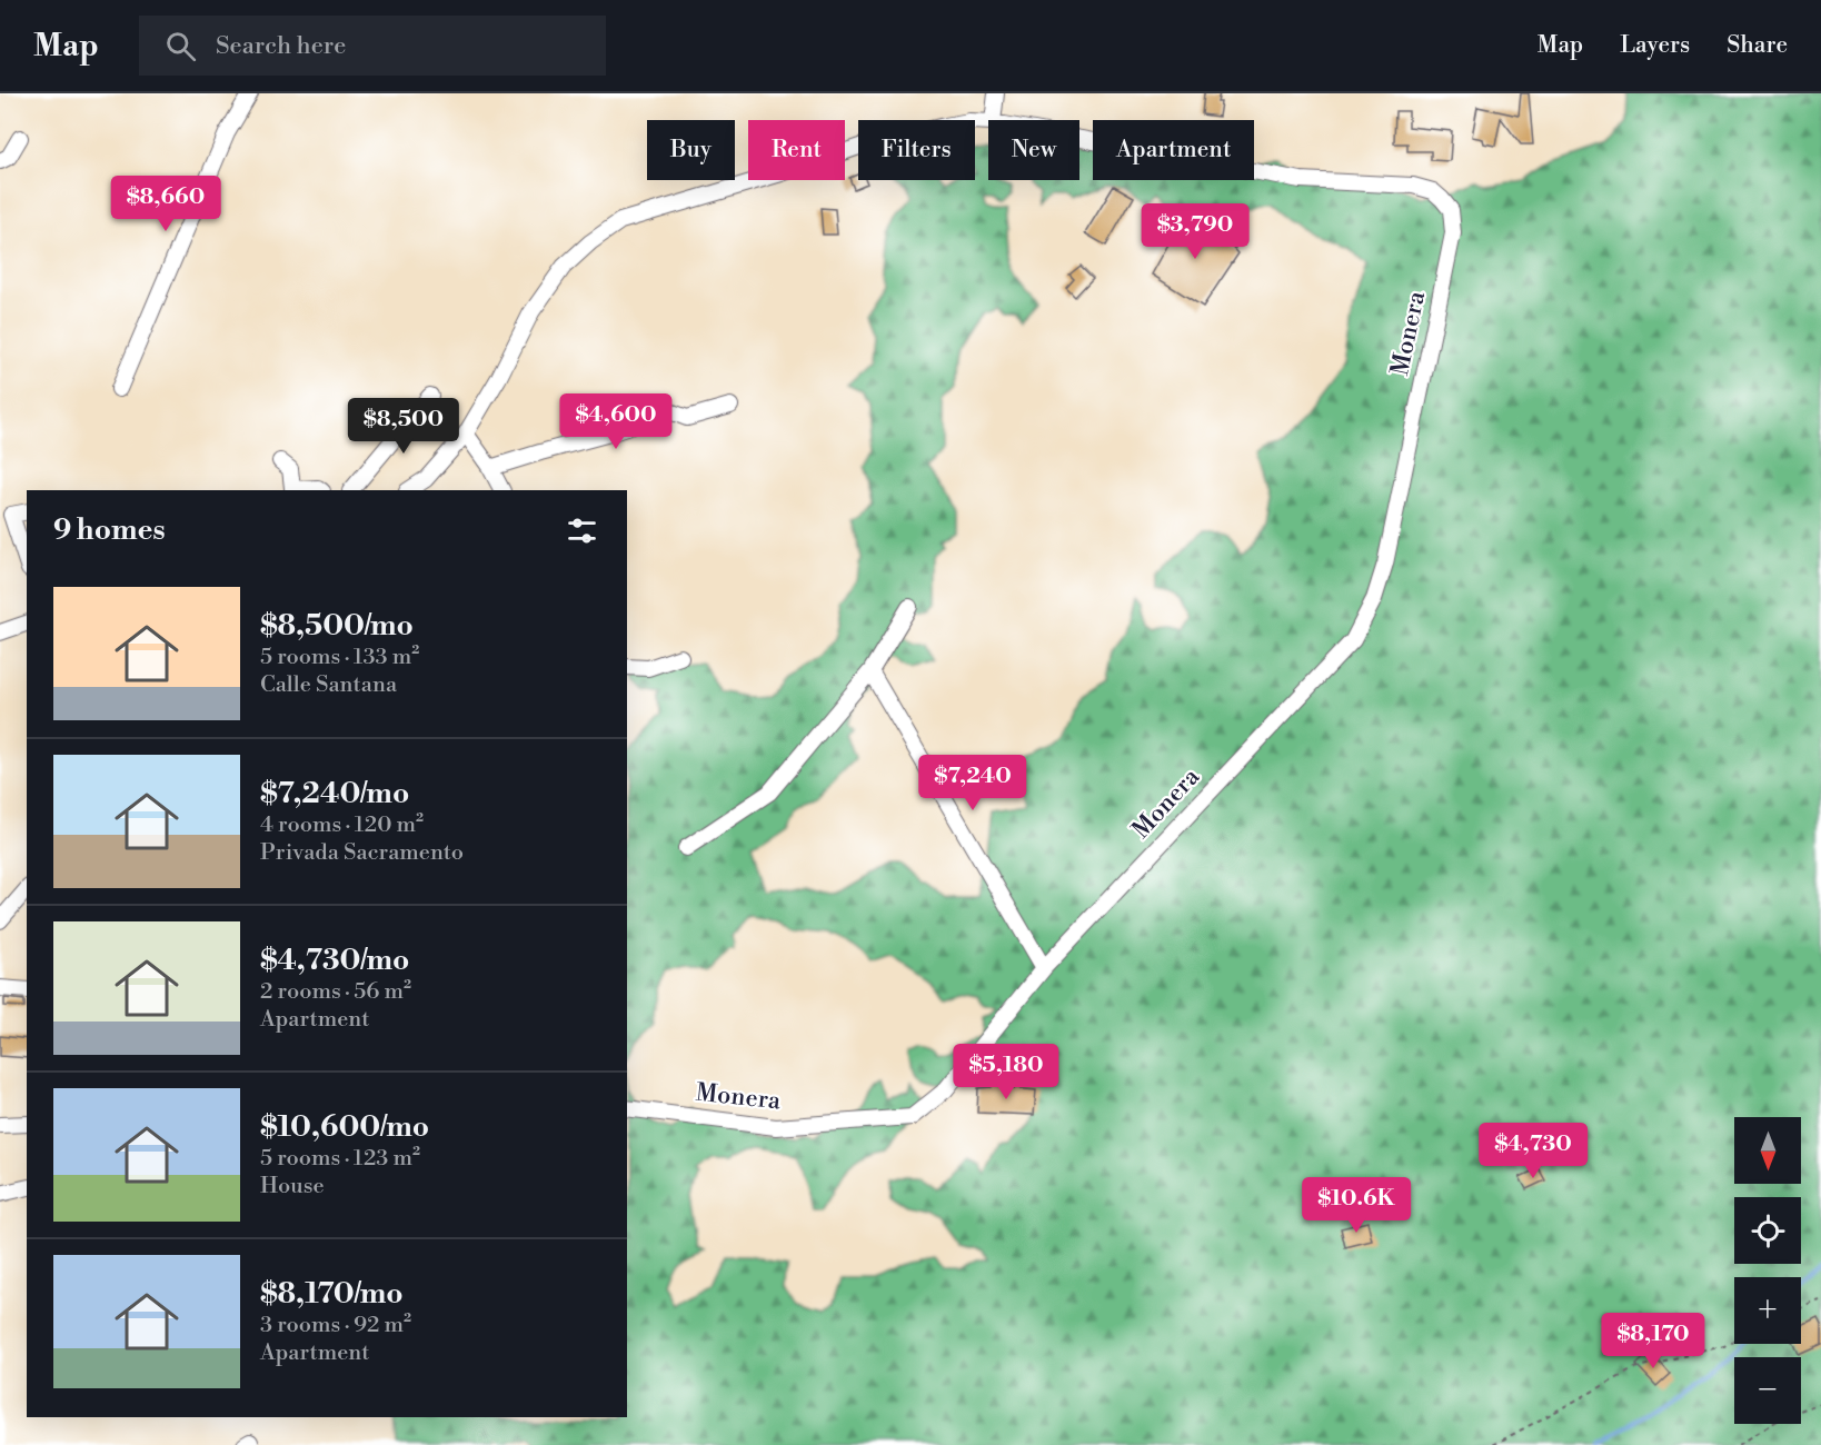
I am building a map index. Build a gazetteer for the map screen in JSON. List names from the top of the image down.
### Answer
{
  "streets": {
    "street": ["Monera"]
  },
  "north": "bottom",
  "page": {
    "header": "Map",
    "search": "Search here",
    "nav": ["Map", "Layers", "Share"],
    "chip": [
      "Buy",
      "Rent",
      "Filters",
      "New",
      "Apartment"
    ],
    "price": [
      "$8,660",
      "$3,790",
      "$4,600",
      "$8,500",
      "$7,240",
      "$5,180",
      "$4,730",
      "$10.6K",
      "$8,170"
    ],
    "heading": "9 homes",
    "list": [
      {
        "name": "$8,500/mo",
        "note": "5 rooms · 133 m² · Calle Santana"
      },
      {
        "name": "$7,240/mo",
        "note": "4 rooms · 120 m² · Privada Sacramento"
      },
      {
        "name": "$4,730/mo",
        "note": "2 rooms · 56 m² · Apartment"
      },
      {
        "name": "$10,600/mo",
        "note": "5 rooms · 123 m² · House"
      },
      {
        "name": "$8,170/mo",
        "note": "3 rooms · 92 m² · Apartment"
      }
    ],
    "map_buttons": ["+", "−"]
  }
}
